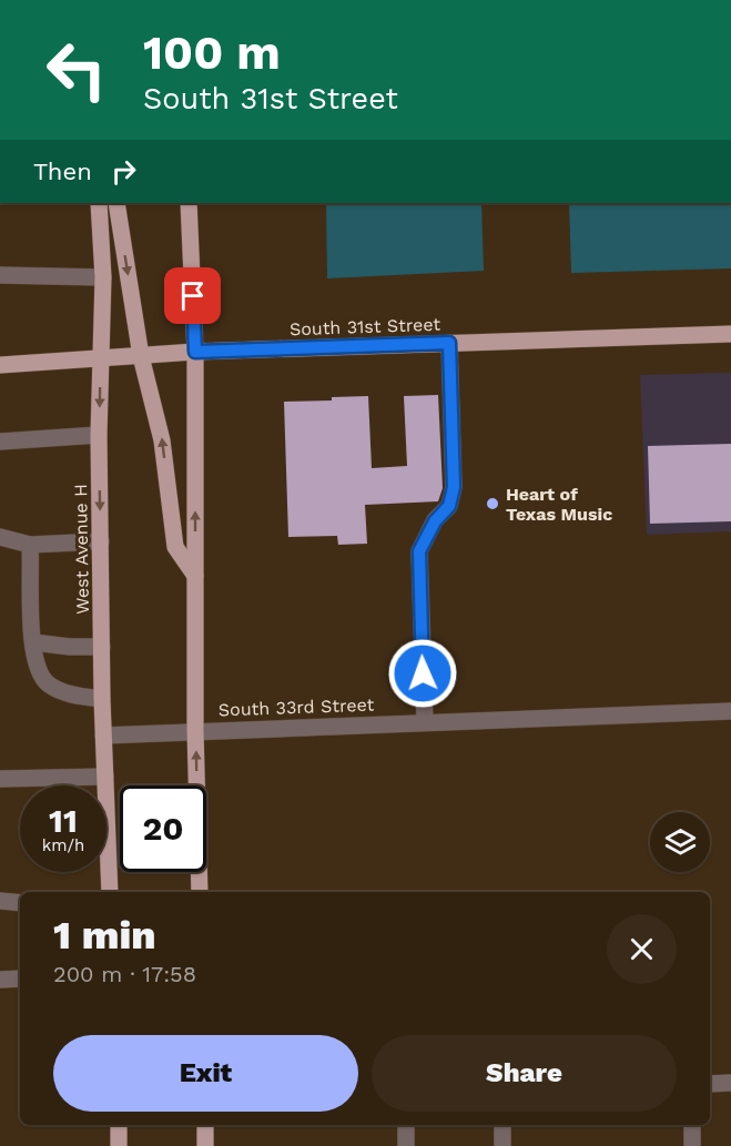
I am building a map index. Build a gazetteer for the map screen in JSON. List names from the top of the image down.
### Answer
{
  "streets": {
    "main road": ["South 31st Street", "West Avenue H"],
    "street": ["South 33rd Street"]
  },
  "crossings": [
    ["South 31st Street", "West Avenue H"],
    ["West Avenue H", "South 33rd Street"]
  ],
  "places": ["Heart of Texas Music"],
  "page": {
    "turn": ["100 m", "South 31st Street"],
    "then": "Then",
    "speed": "11 km/h",
    "limit": "20",
    "heading": ["1 min", "200 m · 17:58"],
    "buttons": ["Exit", "Share"]
  }
}
